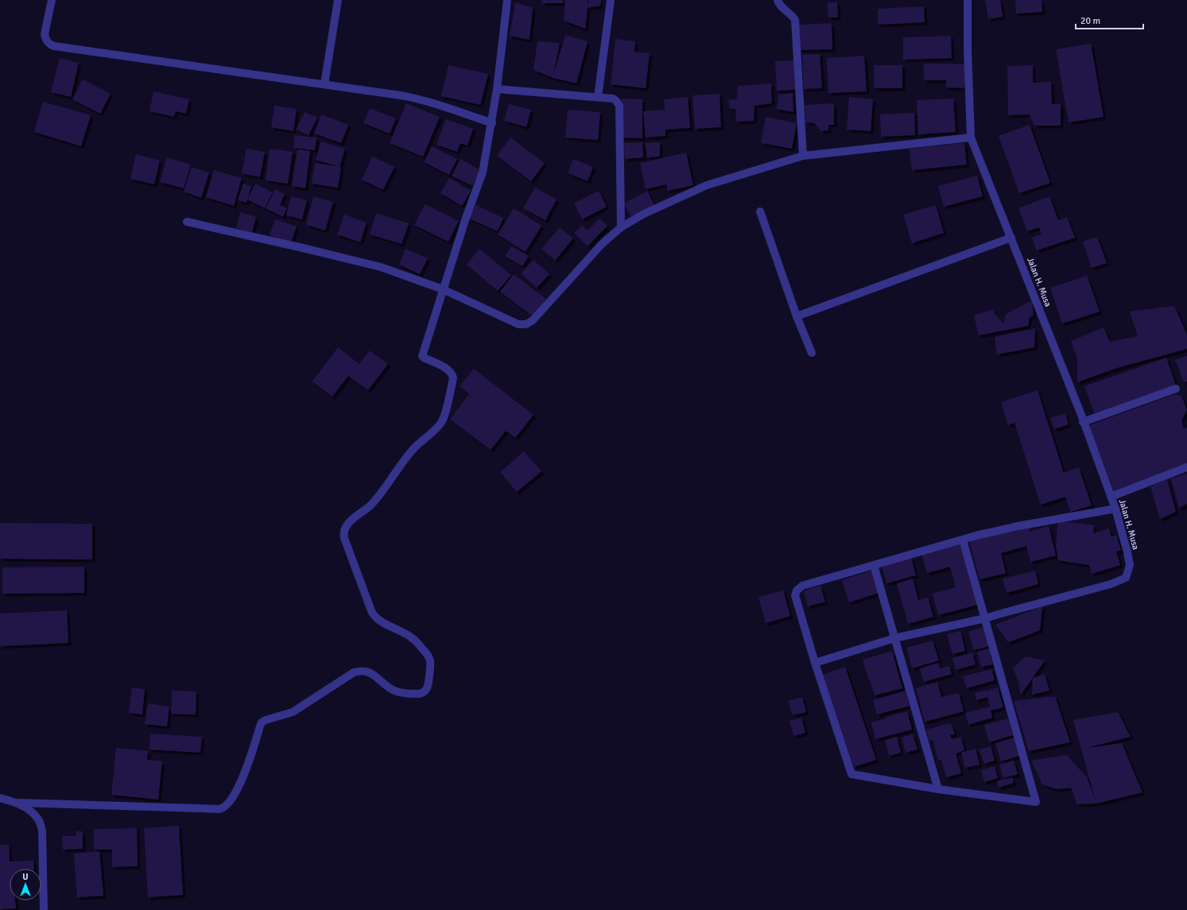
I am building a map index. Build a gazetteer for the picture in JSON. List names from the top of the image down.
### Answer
{
  "streets": {
    "street": ["Jalan H. Musa"]
  },
  "scale_bar": "20 m",
  "north": "top"
}
